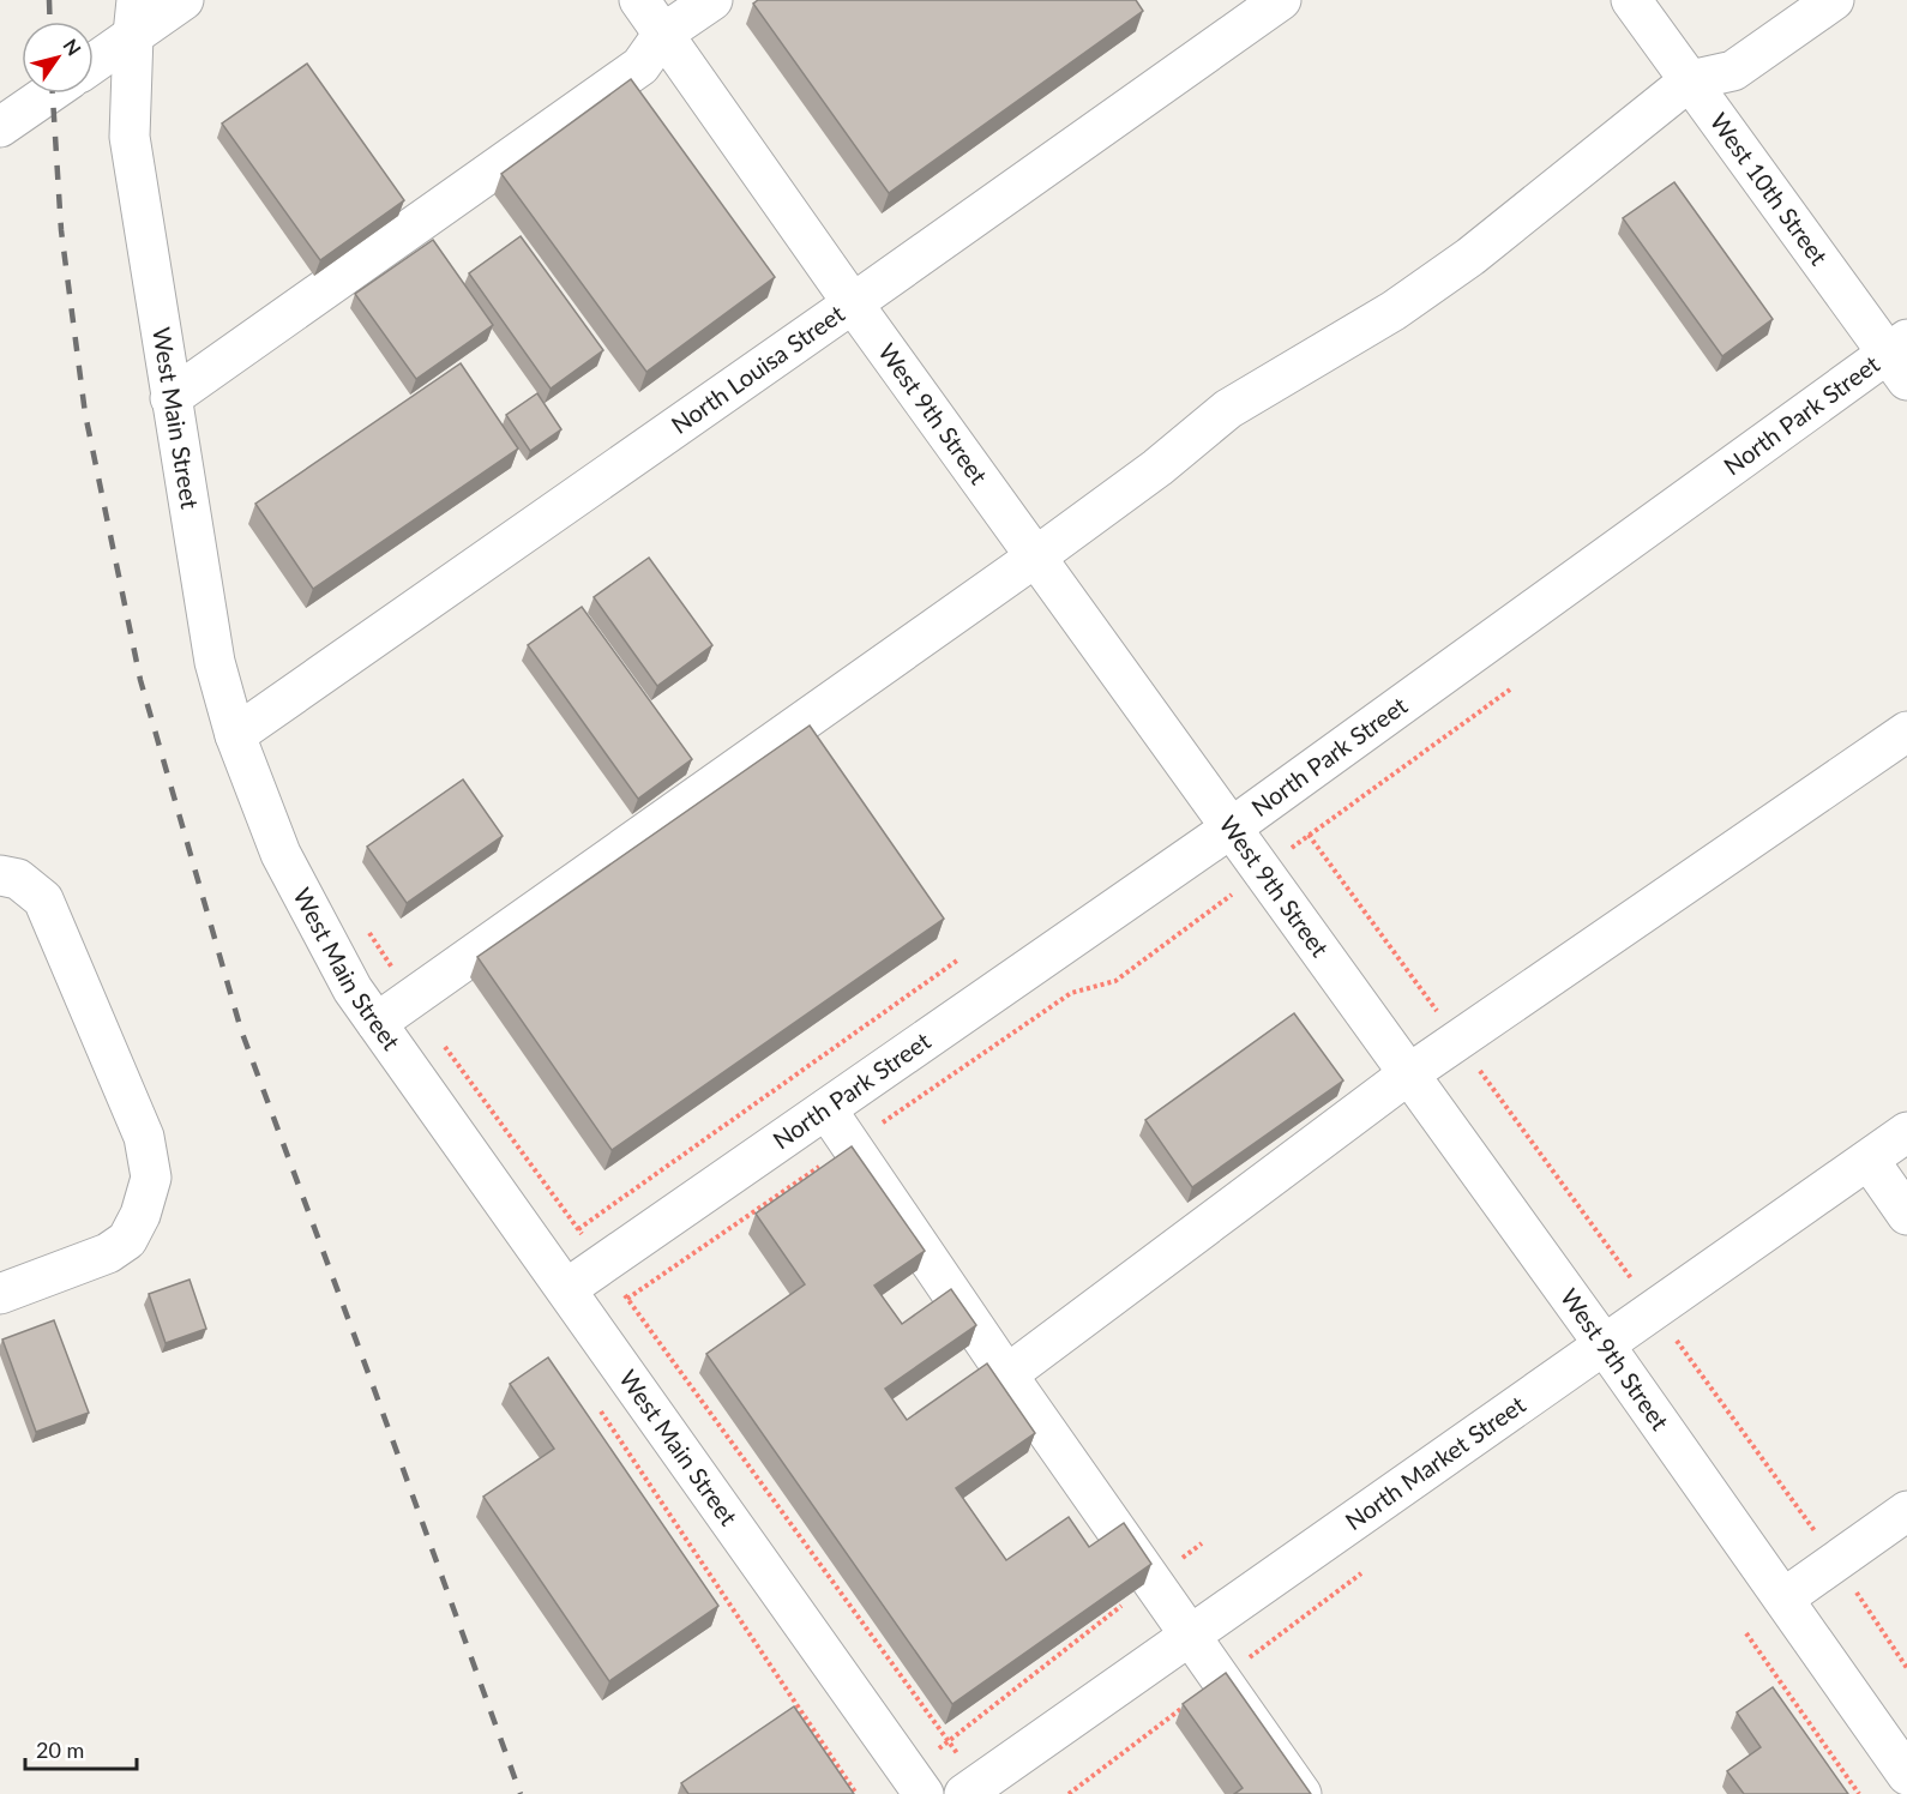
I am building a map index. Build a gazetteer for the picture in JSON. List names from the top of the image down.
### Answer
{
  "streets": {
    "street": [
      "West 10th Street",
      "North Louisa Street",
      "West 9th Street",
      "North Park Street",
      "West Main Street",
      "North Market Street"
    ]
  },
  "crossings": [
    ["West 10th Street", "North Park Street"],
    ["North Louisa Street", "West 9th Street"],
    ["North Louisa Street", "West Main Street"],
    ["West 9th Street", "North Park Street"],
    ["West 9th Street", "North Market Street"],
    ["North Park Street", "West Main Street"]
  ],
  "scale_bar": "20 m",
  "north": "top right"
}
